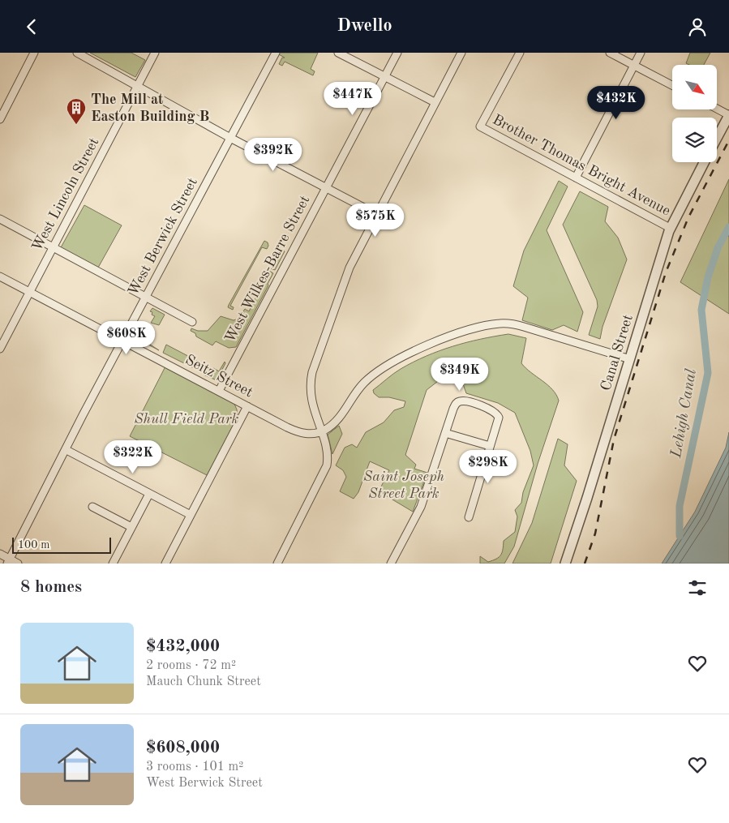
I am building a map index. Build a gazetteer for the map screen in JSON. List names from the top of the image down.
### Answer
{
  "streets": {
    "street": [
      "Brother Thomas Bright Avenue",
      "West Lincoln Street",
      "West Berwick Street",
      "West Wilkes-Barre Street",
      "Canal Street",
      "Seitz Street"
    ]
  },
  "crossings": [
    ["Brother Thomas Bright Avenue", "Canal Street"],
    ["West Lincoln Street", "Seitz Street"],
    ["West Berwick Street", "Seitz Street"],
    ["West Wilkes-Barre Street", "Seitz Street"]
  ],
  "water": ["Lehigh Canal"],
  "parks": ["Shull Field Park", "Saint Joseph Street Park"],
  "places": {
    "building": ["The Mill at Easton Building B"]
  },
  "scale_bar": "100 m",
  "north": "bottom right",
  "page": {
    "header": "Dwello",
    "price": [
      "$447K",
      "$432K",
      "$392K",
      "$575K",
      "$608K",
      "$349K",
      "$322K",
      "$298K"
    ],
    "scale": "100 m",
    "heading": "8 homes",
    "list": [
      {
        "name": "$432,000",
        "note": "2 rooms · 72 m² · Mauch Chunk Street"
      },
      {
        "name": "$608,000",
        "note": "3 rooms · 101 m² · West Berwick Street"
      }
    ]
  }
}
